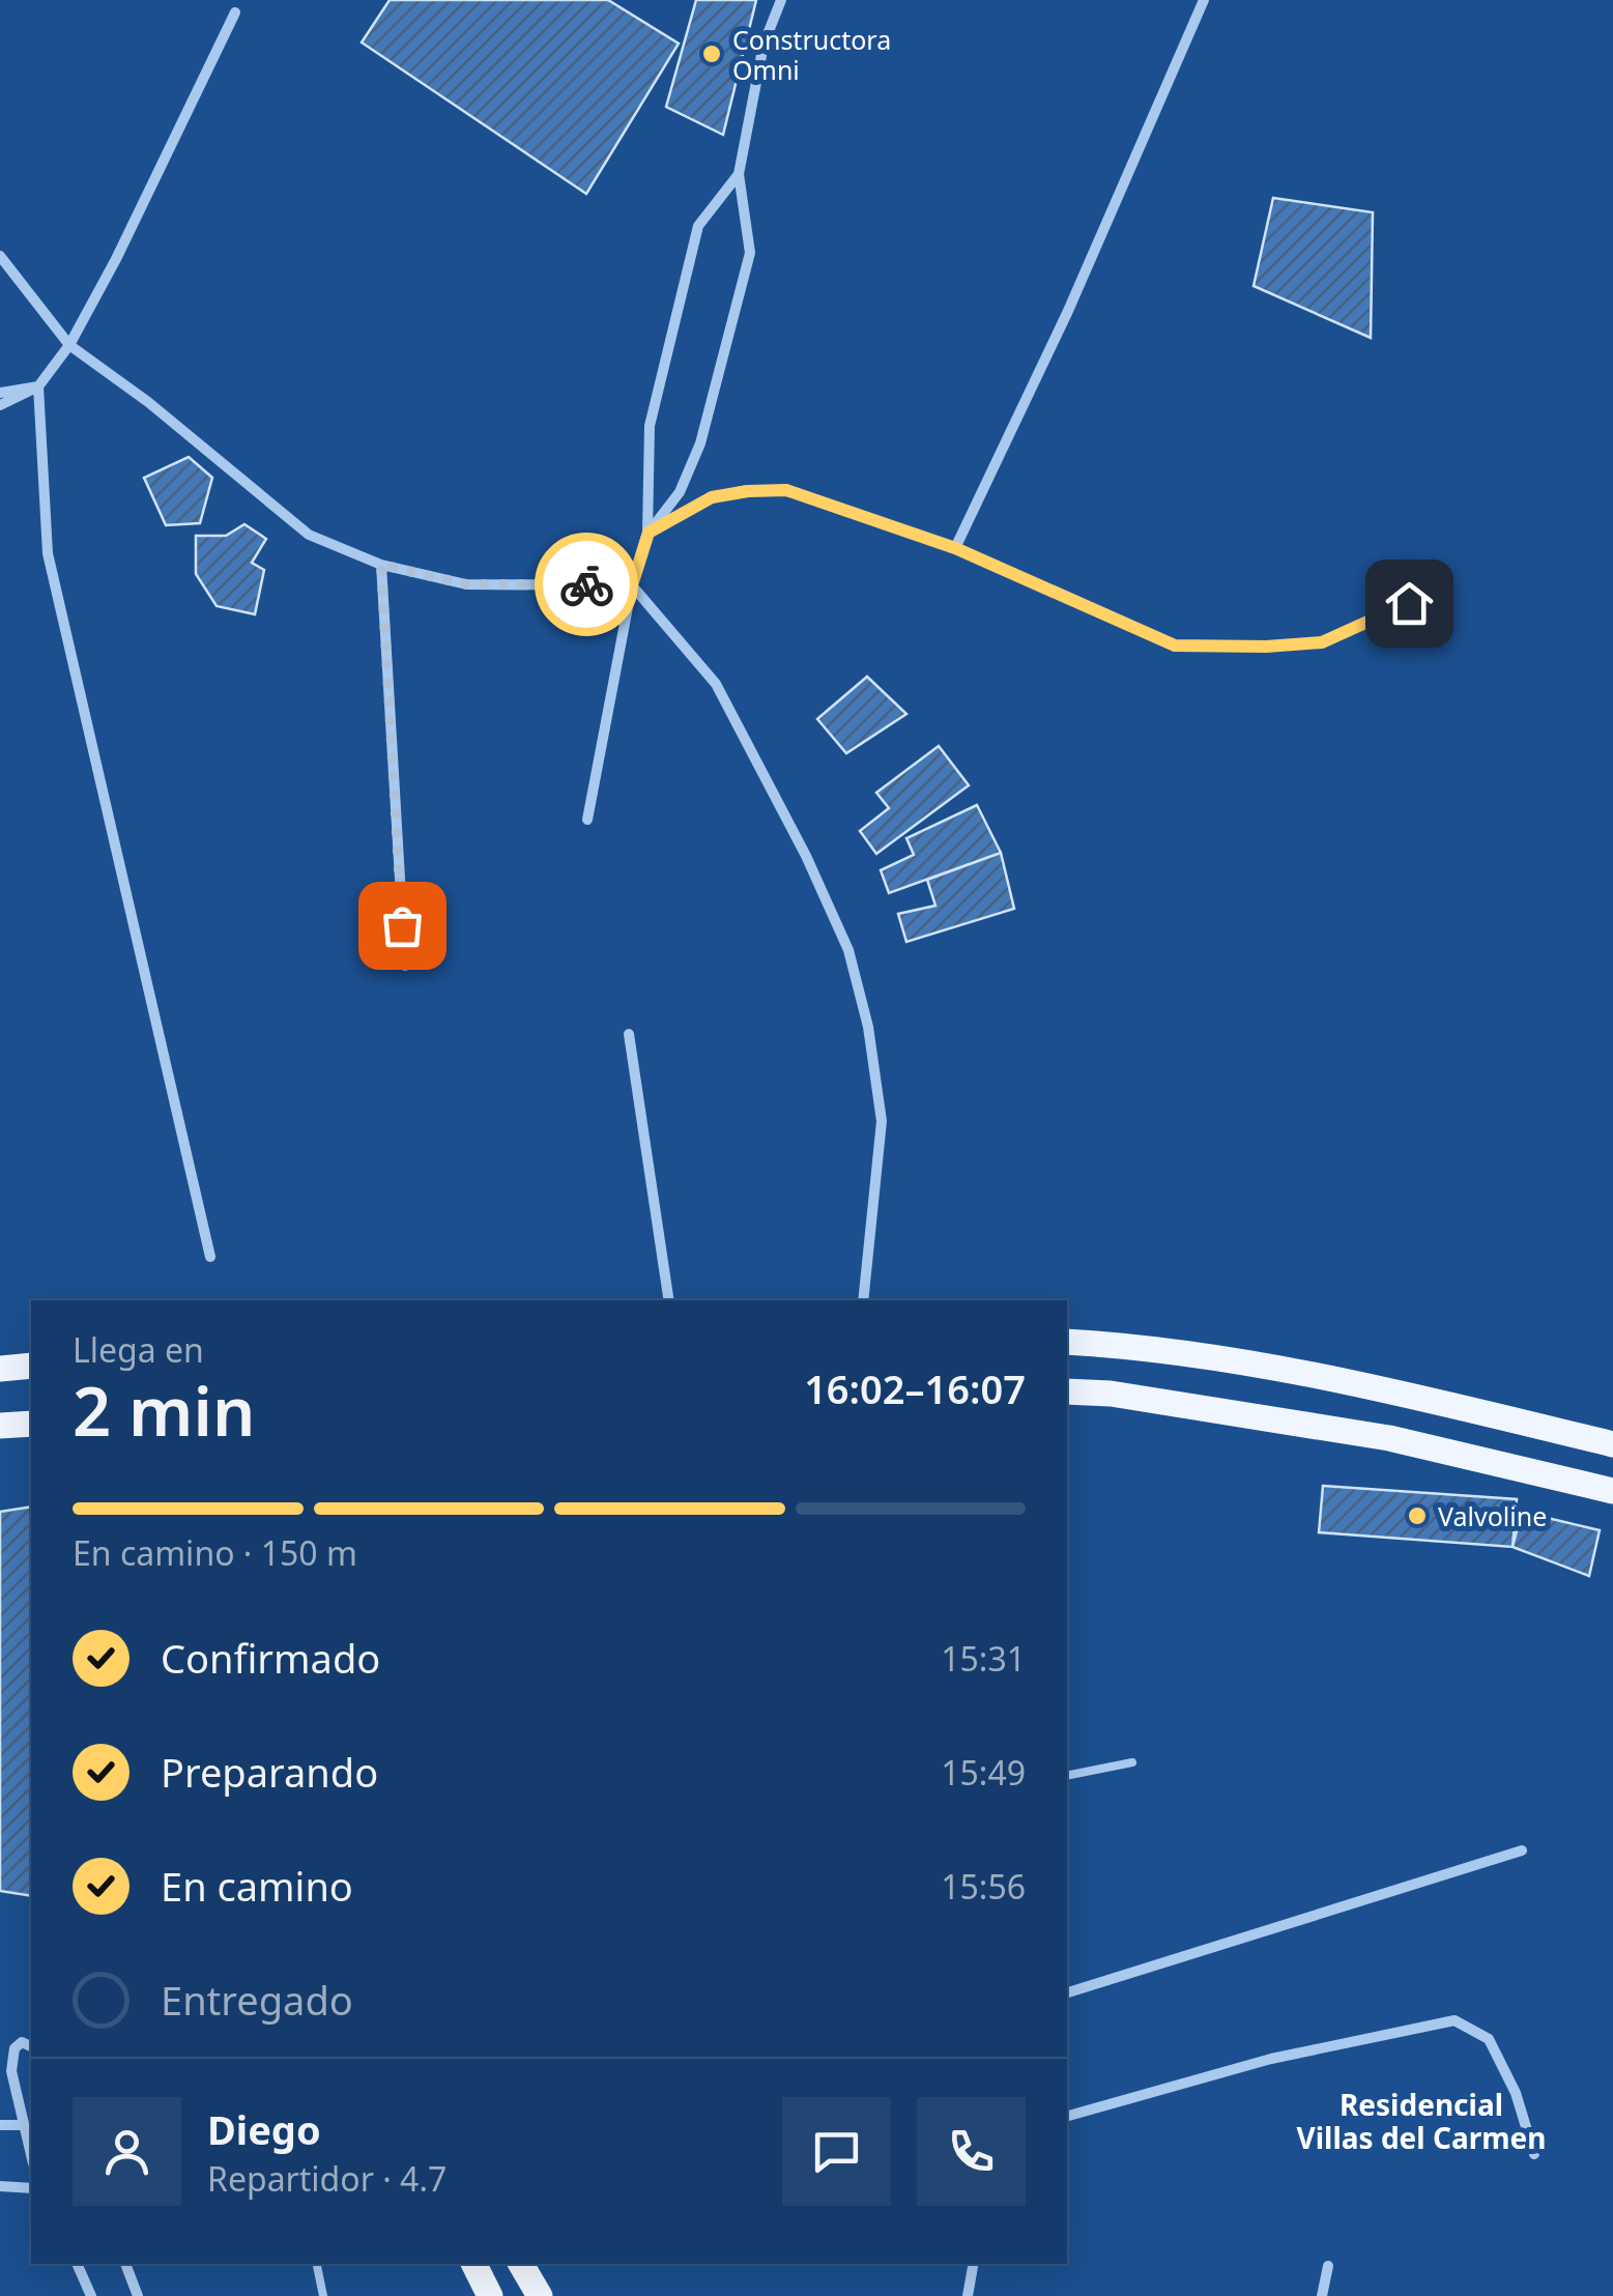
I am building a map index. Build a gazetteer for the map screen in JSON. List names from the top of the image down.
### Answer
{
  "districts": ["Residencial Villas del Carmen"],
  "places": ["Constructora Omni", "Valvoline"],
  "page": {
    "heading": ["2 min", "Llega en", "16:02–16:07"],
    "panel": ["Diego", "Repartidor · 4.7"],
    "bar": "En camino · 150 m",
    "list": [
      ["Confirmado", "15:31"],
      ["Preparando", "15:49"],
      ["En camino", "15:56"],
      "Entregado"
    ]
  }
}
